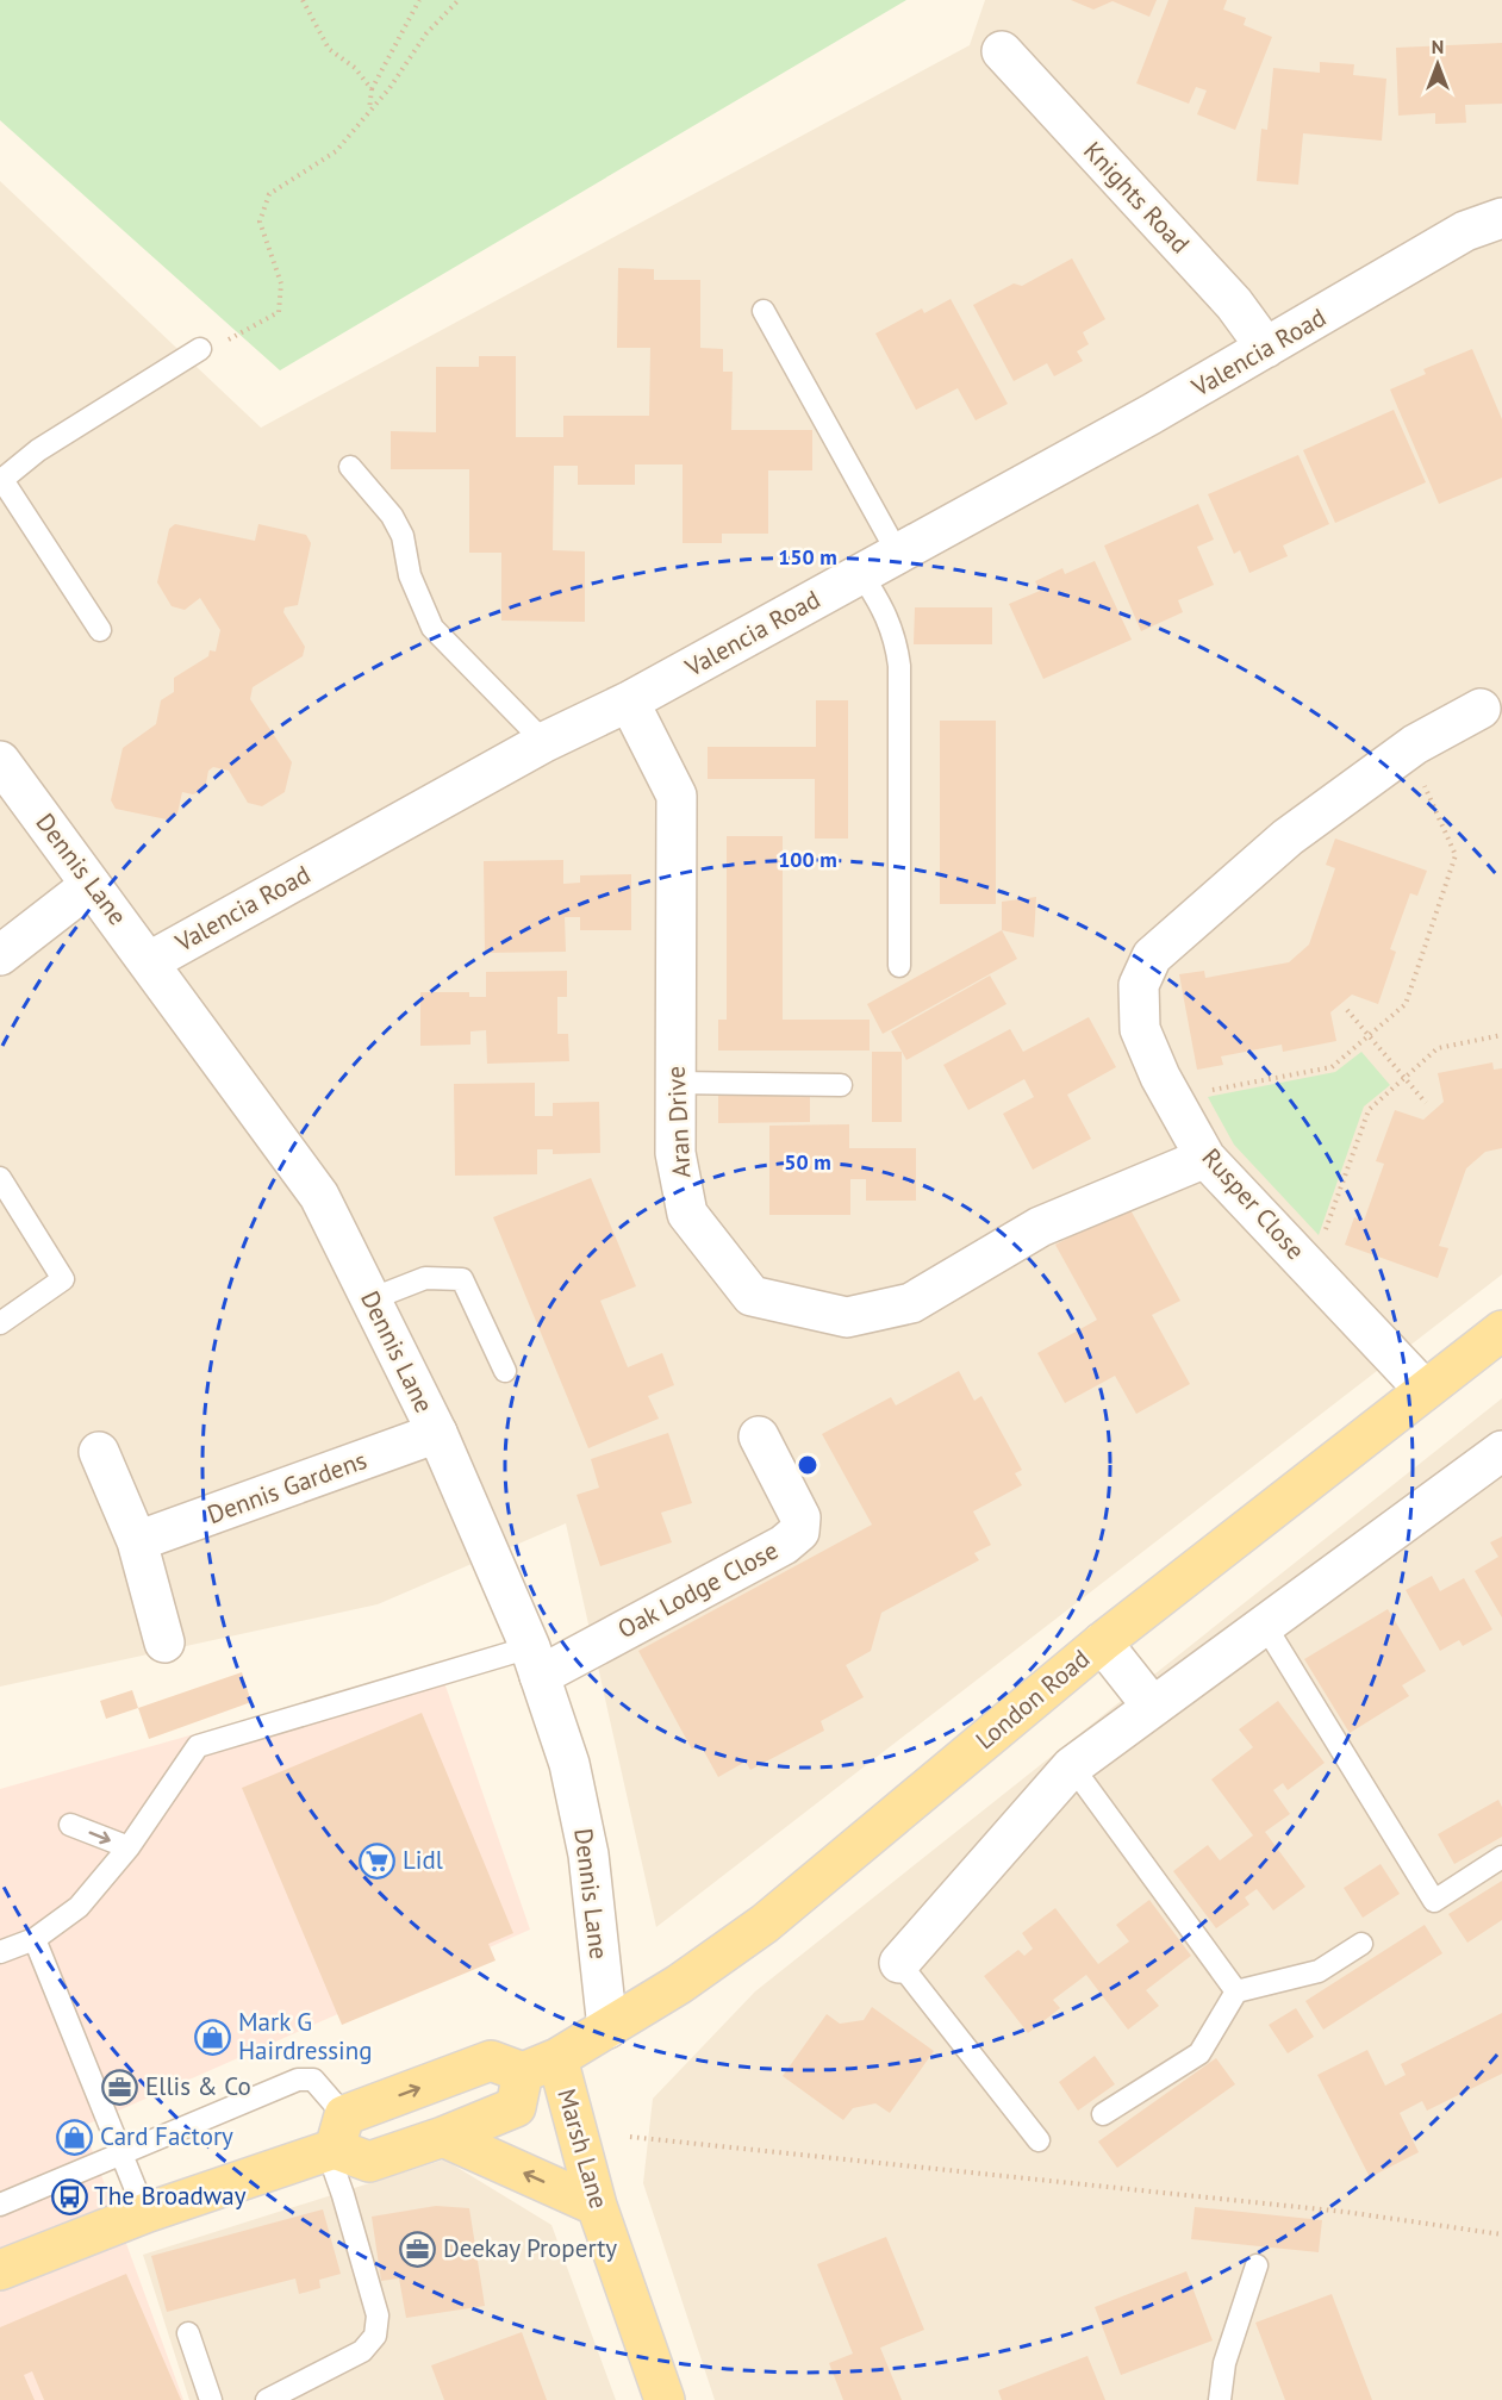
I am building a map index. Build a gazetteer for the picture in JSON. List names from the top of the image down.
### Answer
{
  "streets": {
    "main road": ["London Road", "Marsh Lane"],
    "street": [
      "Knights Road",
      "Valencia Road",
      "Dennis Lane",
      "Aran Drive",
      "Rusper Close",
      "Dennis Gardens",
      "Oak Lodge Close"
    ]
  },
  "crossings": [
    ["Knights Road", "Valencia Road"],
    ["Valencia Road", "Dennis Lane"],
    ["Valencia Road", "Aran Drive"],
    ["Dennis Lane", "Dennis Gardens"],
    ["Dennis Lane", "Oak Lodge Close"],
    ["Dennis Lane", "London Road"],
    ["Aran Drive", "Rusper Close"],
    ["Rusper Close", "London Road"],
    ["London Road", "Marsh Lane"]
  ],
  "places": {
    "supermarket": ["Lidl"],
    "shop": ["Mark G Hairdressing", "Card Factory"],
    "office": ["Ellis & Co", "Deekay Property"],
    "bus stop": ["The Broadway"]
  },
  "north": "top",
  "rings": ["150 m", "100 m", "50 m"]
}
